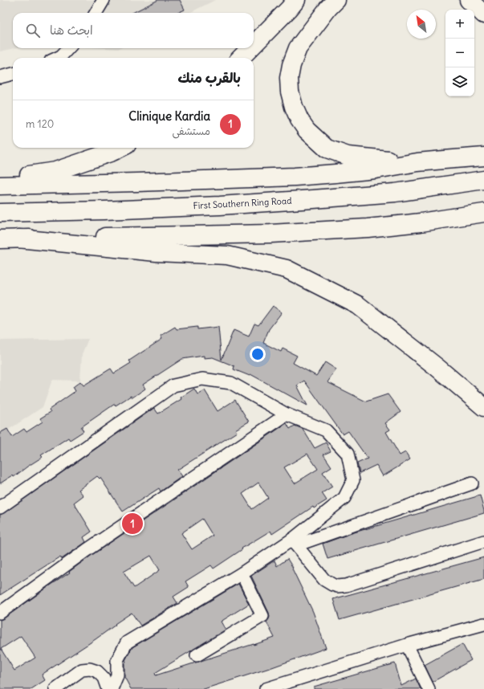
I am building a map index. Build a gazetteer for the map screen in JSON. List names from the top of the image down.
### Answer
{
  "streets": {
    "highway": ["First Southern Ring Road"]
  },
  "north": "top left",
  "page": {
    "map_buttons": ["+", "−"],
    "search": "ابحث هنا",
    "heading": "بالقرب منك",
    "list": [
      {
        "mark": "1",
        "name": "Clinique Kardia",
        "note": "مستشفى",
        "value": "120 m"
      }
    ],
    "pins": "1"
  }
}
